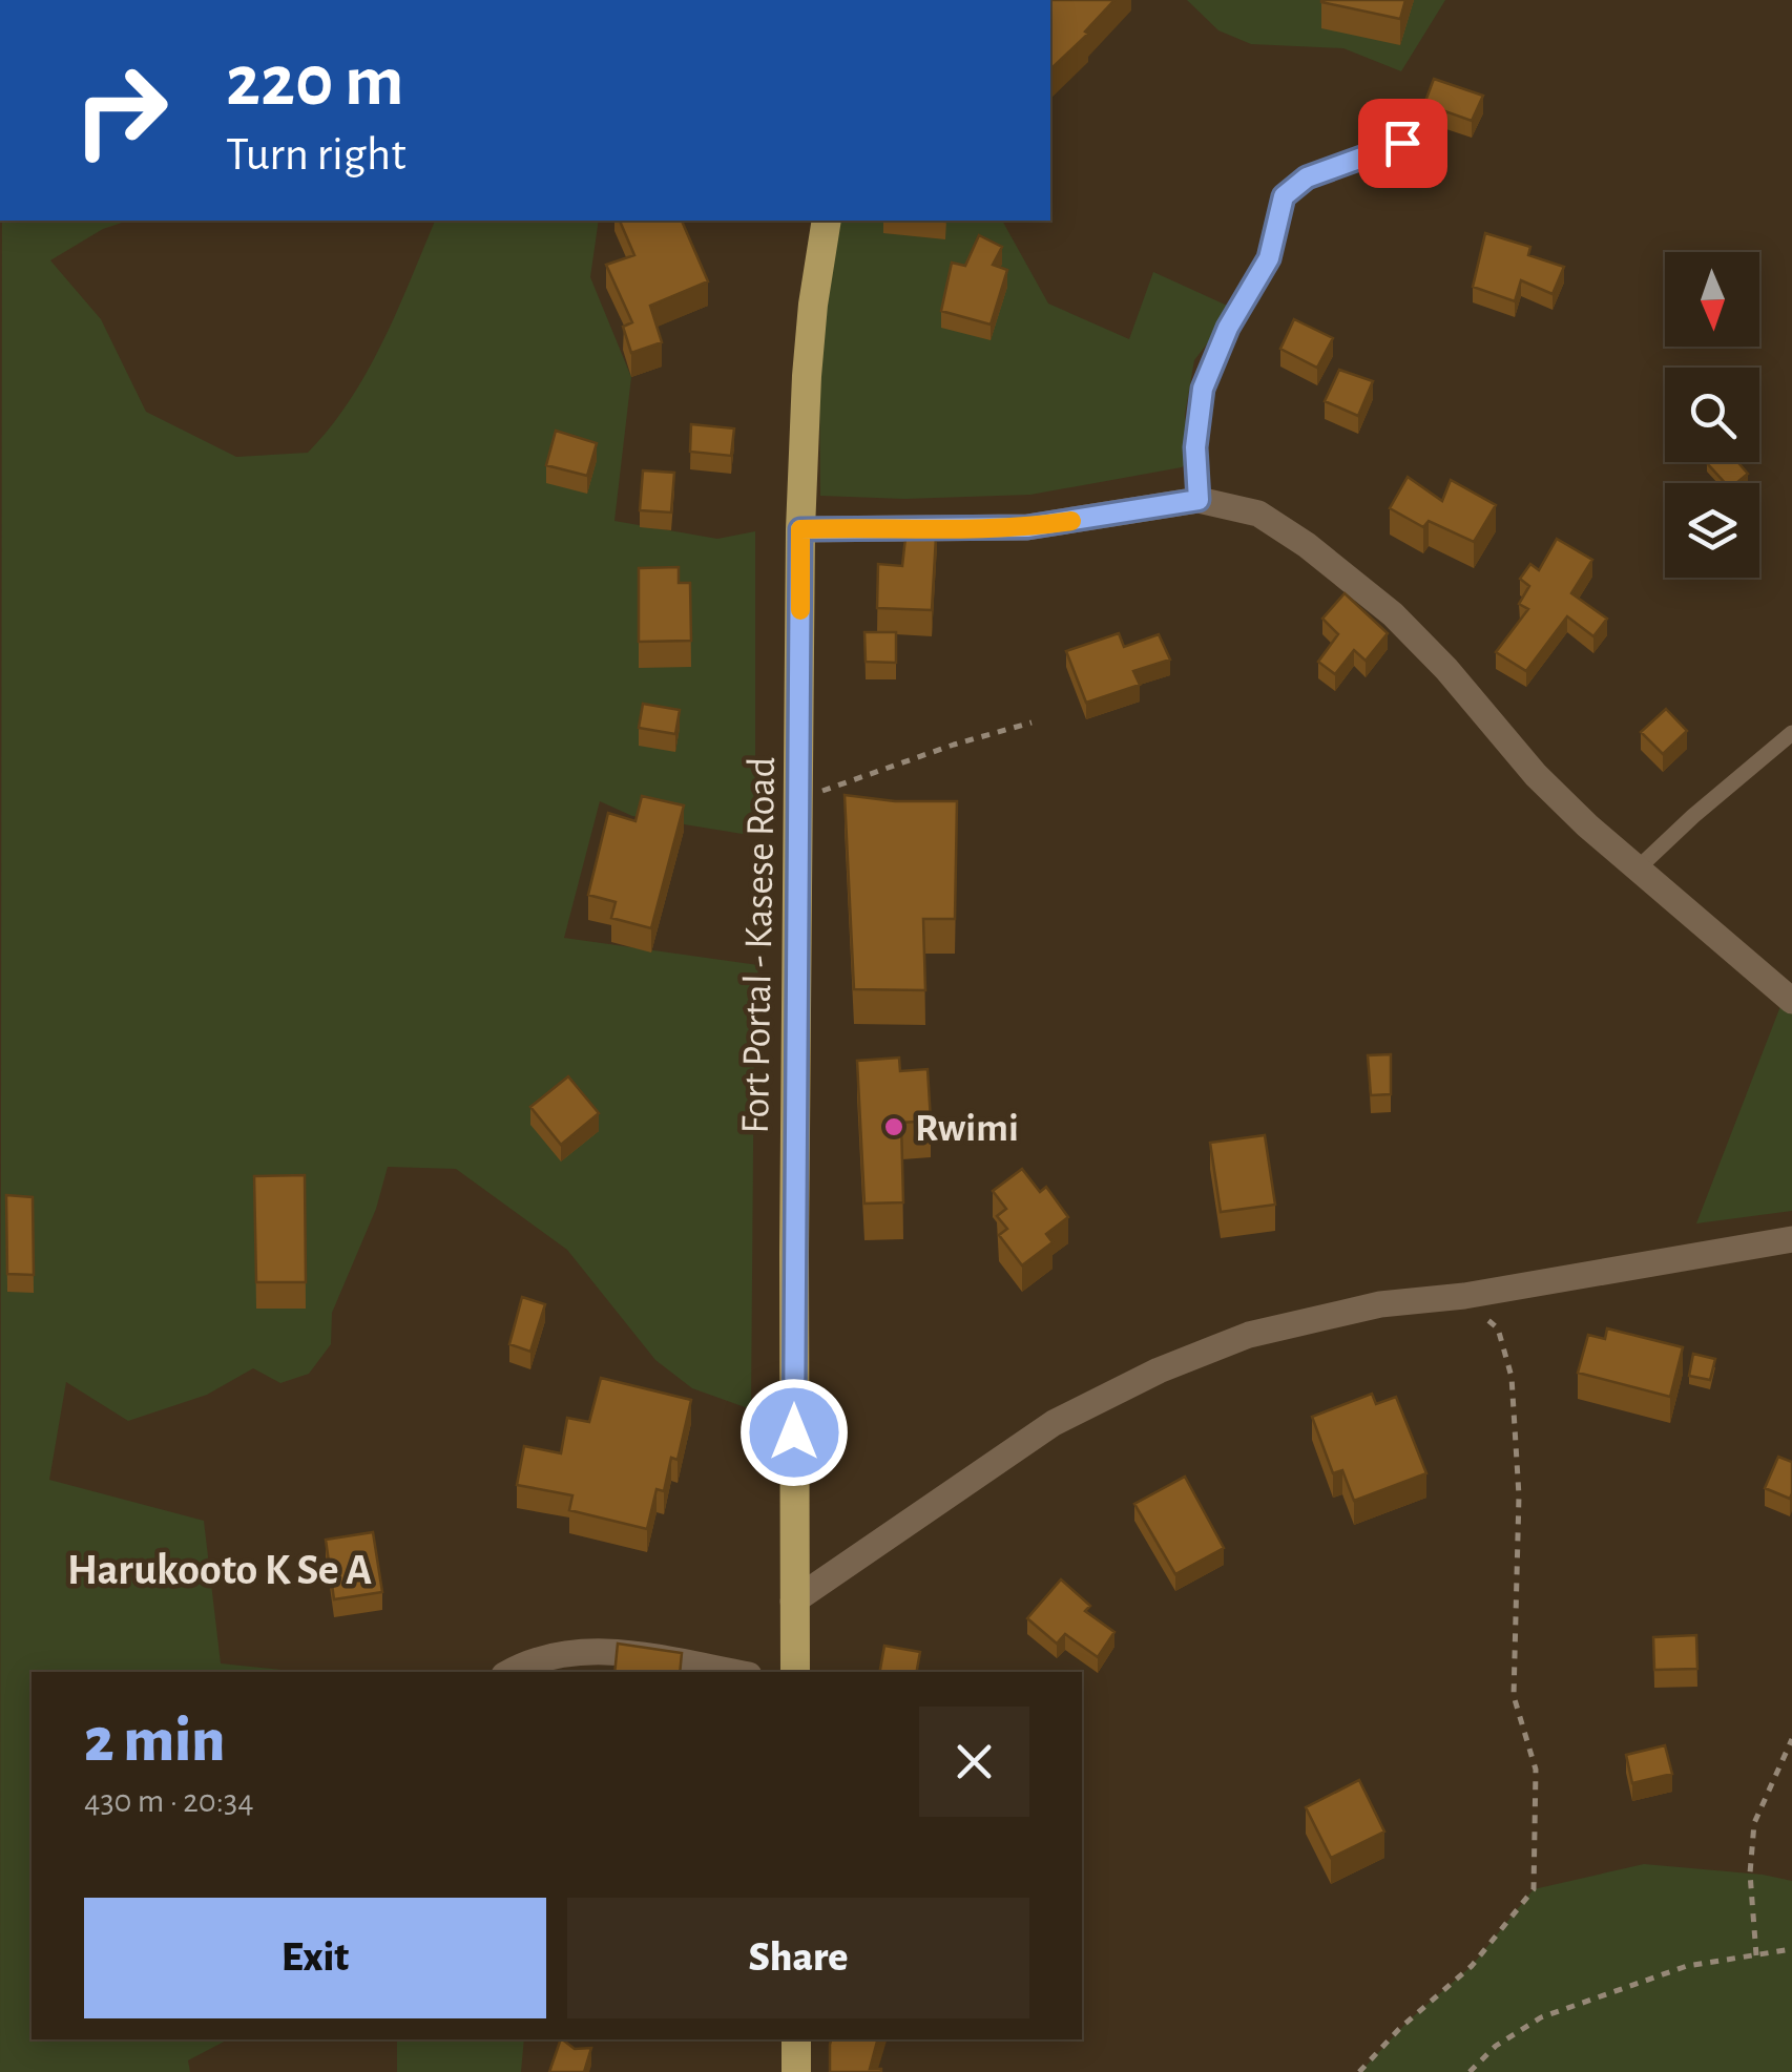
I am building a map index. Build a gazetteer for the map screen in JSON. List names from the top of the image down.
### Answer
{
  "streets": {
    "highway": ["Fort Portal - Kasese Road"]
  },
  "districts": ["Harukooto K Se A"],
  "places": ["Rwimi"],
  "north": "bottom",
  "page": {
    "turn": ["220 m", "Turn right"],
    "heading": ["2 min", "430 m · 20:34"],
    "buttons": ["Exit", "Share"]
  }
}
